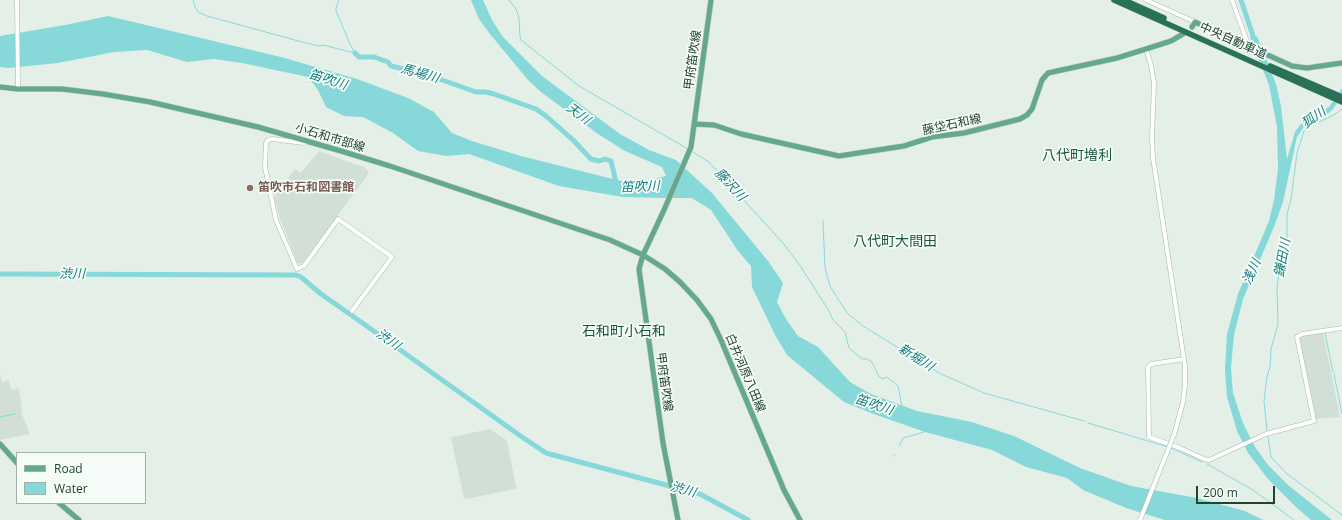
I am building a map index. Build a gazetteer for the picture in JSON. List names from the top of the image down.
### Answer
{
  "streets": {
    "highway": ["中央自動車道"],
    "main road": [
      "甲府笛吹線",
      "藤垈石和線",
      "小石和市部線",
      "白井河原八田線"
    ]
  },
  "crossings": [
    ["甲府笛吹線", "藤垈石和線"],
    ["甲府笛吹線", "小石和市部線"],
    ["甲府笛吹線", "白井河原八田線"],
    ["小石和市部線", "白井河原八田線"]
  ],
  "districts": ["八代町増利", "八代町大間田", "石和町小石和"],
  "water": [
    "馬場川",
    "笛吹川",
    "天川",
    "狐川",
    "藤沢川",
    "鎌田川",
    "浅川",
    "渋川",
    "新堀川"
  ],
  "places": ["笛吹市石和図書館"],
  "legend": ["Road", "Water"],
  "scale_bar": "200 m"
}
